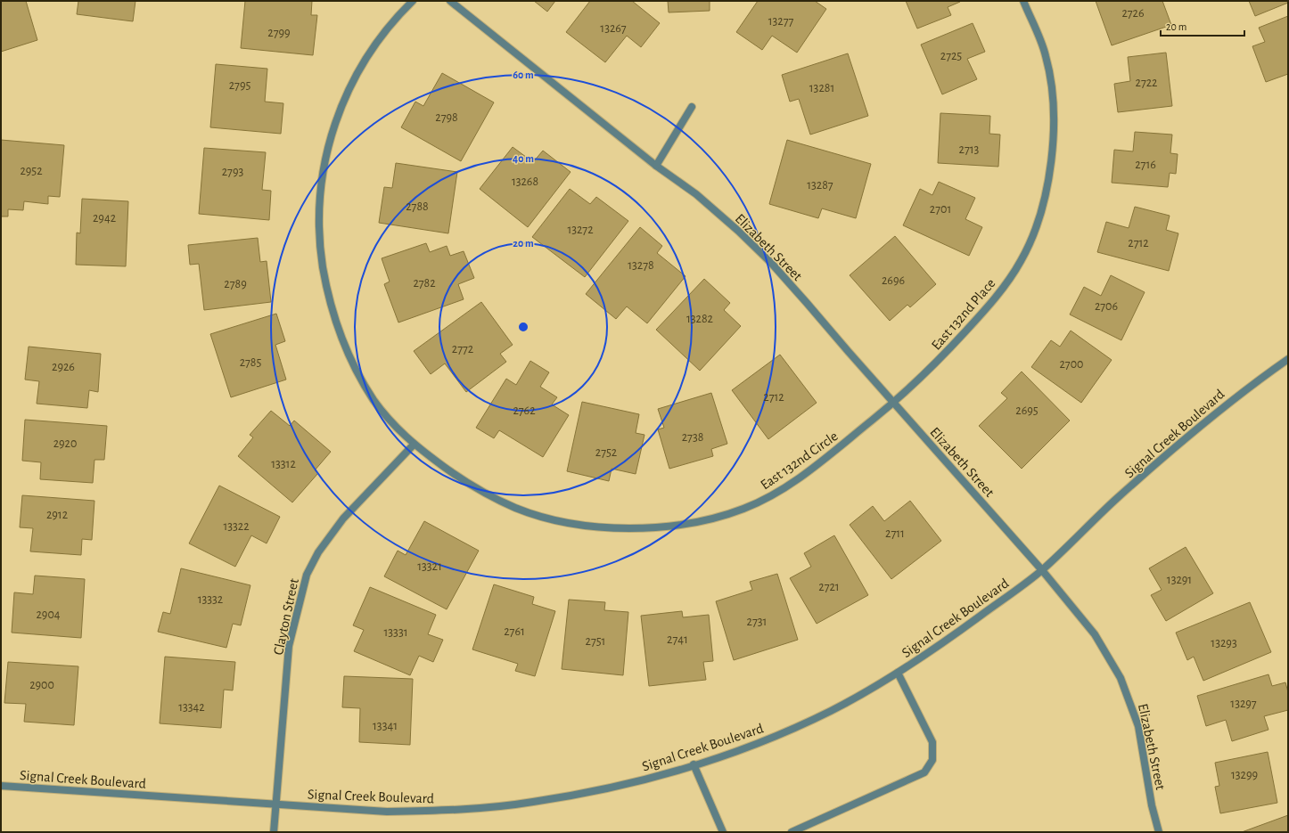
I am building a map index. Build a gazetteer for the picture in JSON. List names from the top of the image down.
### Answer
{
  "streets": {
    "street": [
      "Elizabeth Street",
      "East 132nd Place",
      "Signal Creek Boulevard",
      "East 132nd Circle",
      "Clayton Street"
    ]
  },
  "crossings": [
    ["Elizabeth Street", "East 132nd Place"],
    ["Elizabeth Street", "Signal Creek Boulevard"],
    ["Elizabeth Street", "East 132nd Circle"],
    ["East 132nd Place", "East 132nd Circle"],
    ["Signal Creek Boulevard", "Clayton Street"],
    ["East 132nd Circle", "Clayton Street"]
  ],
  "house_numbers": [
    "2726",
    "13277",
    "13267",
    "2799",
    "2725",
    "2722",
    "2795",
    "13281",
    "2798",
    "2713",
    "2716",
    "2952",
    "2793",
    "13268",
    "13287",
    "2788",
    "2701",
    "2942",
    "13272",
    "2712",
    "13278",
    "2696",
    "2782",
    "2789",
    "2706",
    "13282",
    "2772",
    "2785",
    "2700",
    "2926",
    "2712",
    "2762",
    "2695",
    "2738",
    "2920",
    "2752",
    "13312",
    "2912",
    "13322",
    "2711",
    "13321",
    "13291",
    "2721",
    "13332",
    "2904",
    "2731",
    "2761",
    "13331",
    "2741",
    "2751",
    "13293",
    "2900",
    "13297",
    "13342",
    "13341",
    "13299"
  ],
  "scale_bar": "20 m",
  "rings": ["60 m", "40 m", "20 m"]
}
